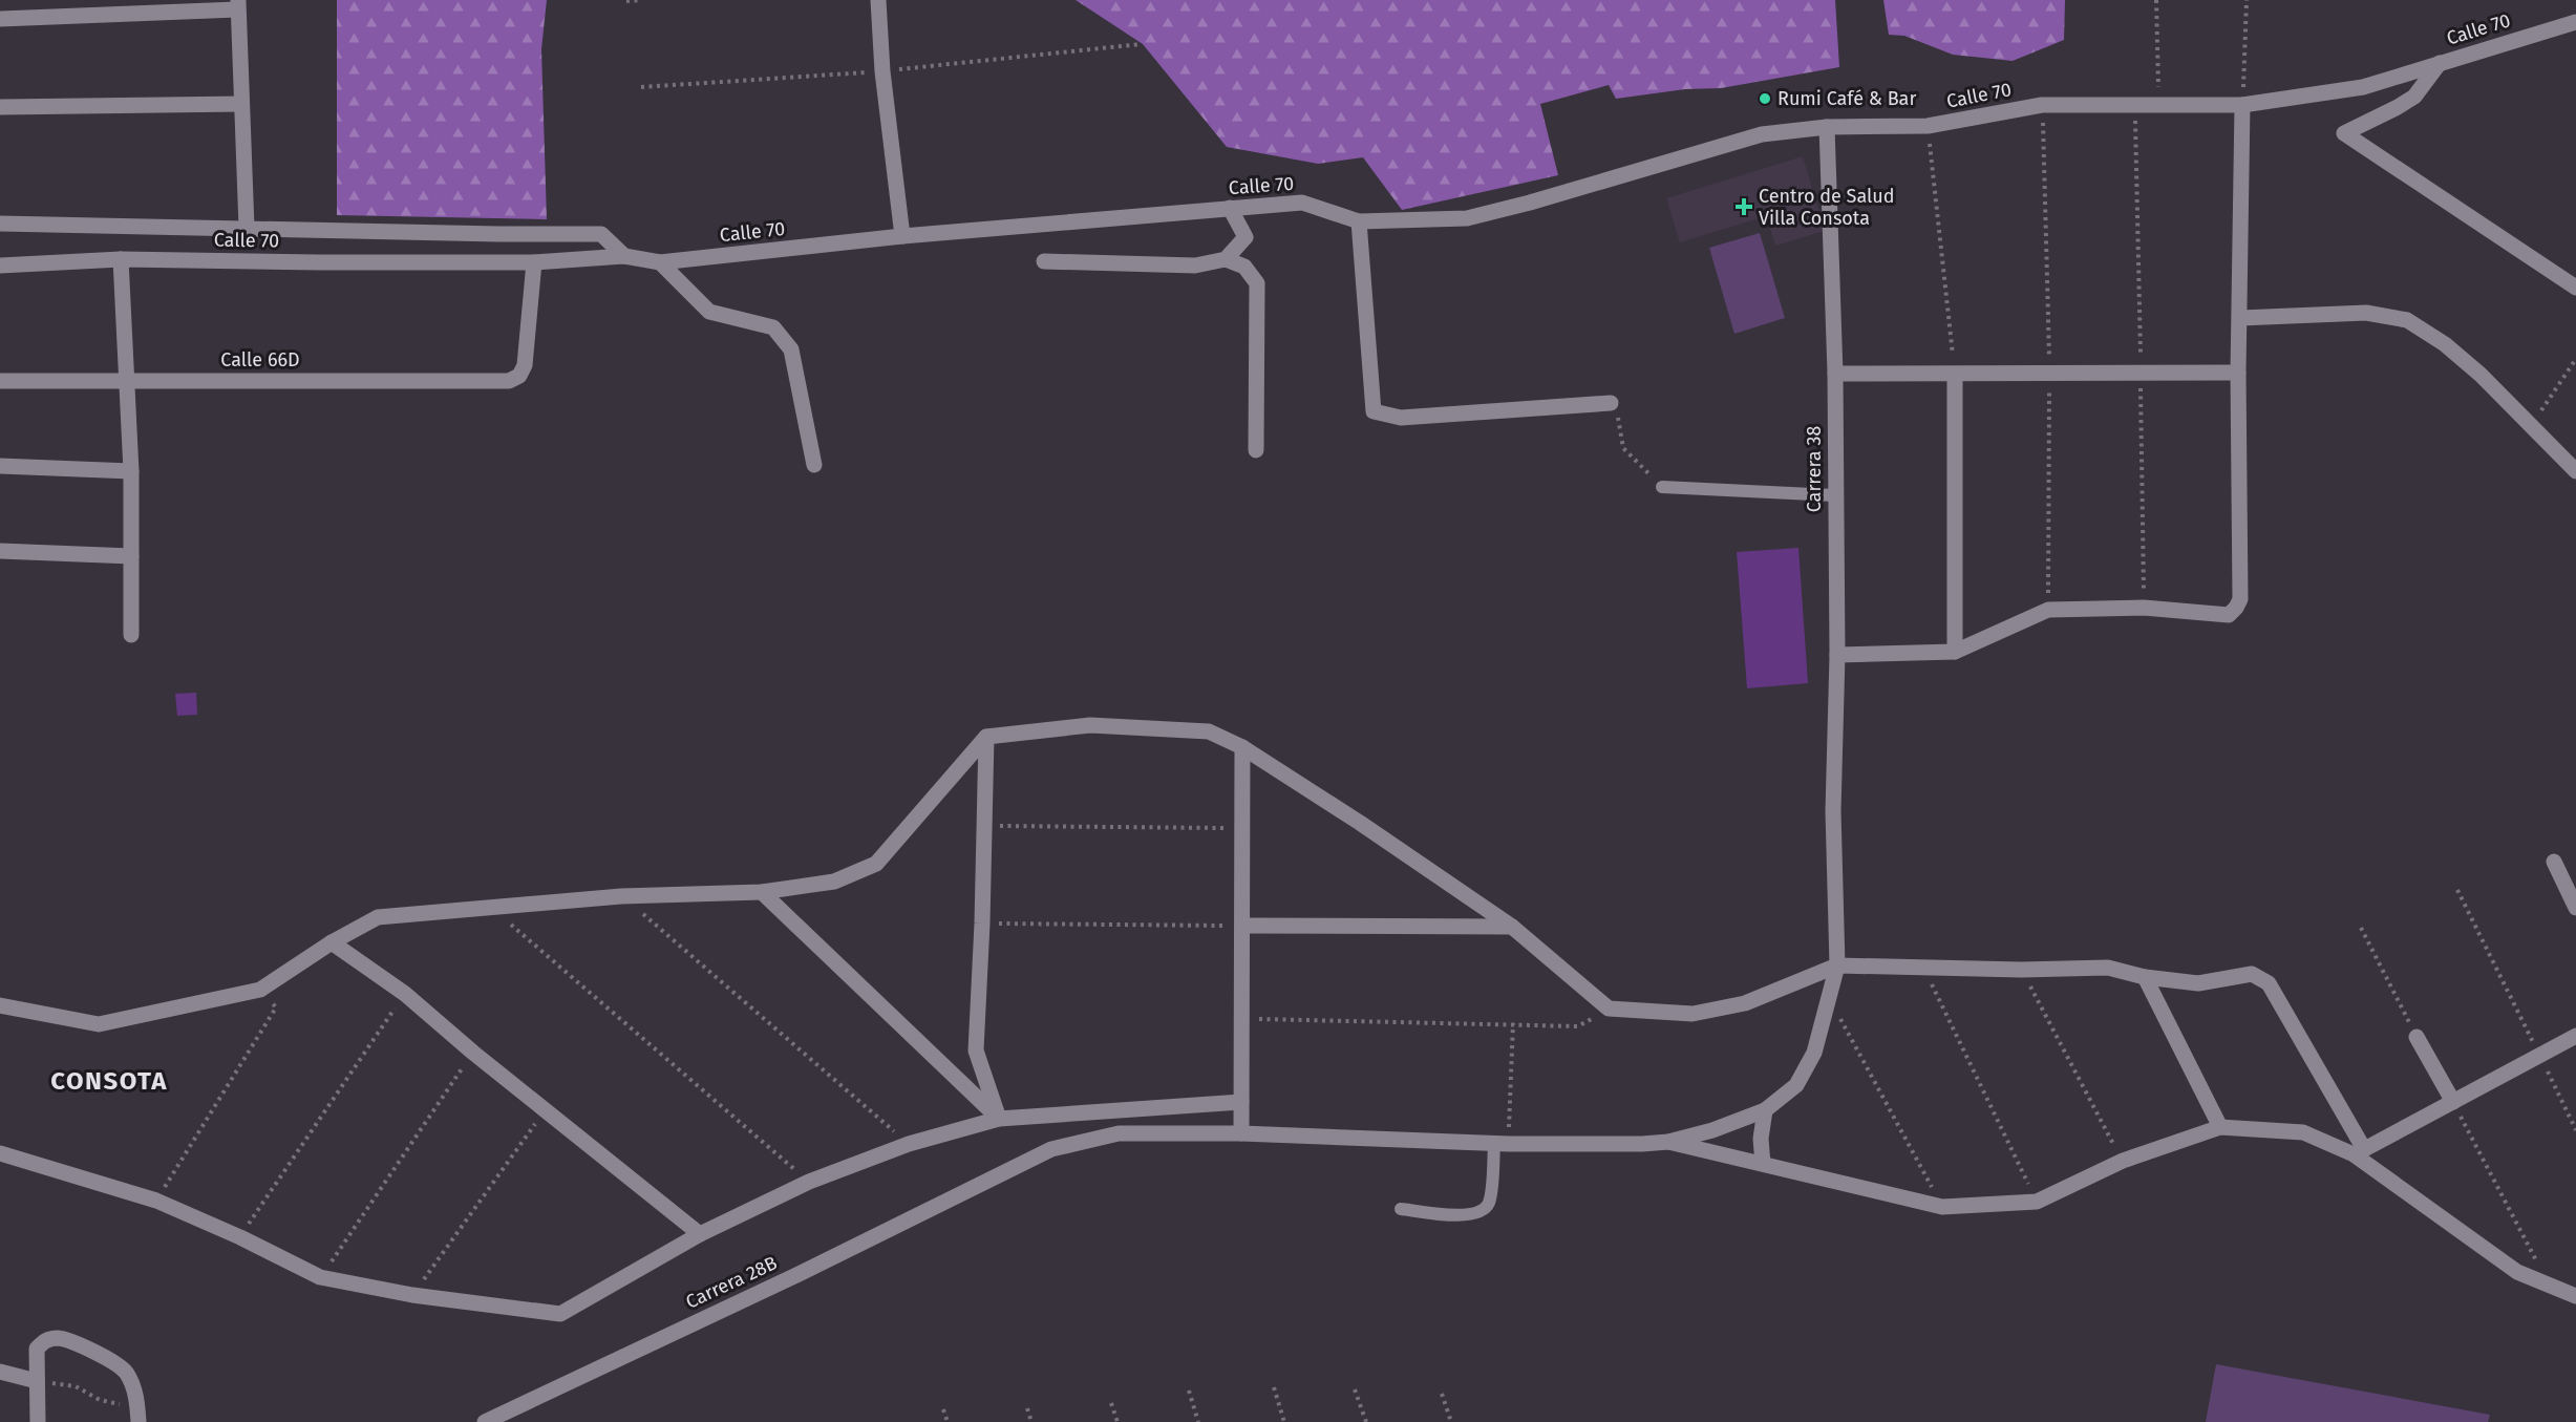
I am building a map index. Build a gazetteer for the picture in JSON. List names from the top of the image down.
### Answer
{
  "streets": {
    "street": [
      "Calle 70",
      "Calle 66D",
      "Carrera 38",
      "Carrera 28B"
    ]
  },
  "crossings": [
    ["Calle 70", "Calle 66D"],
    ["Calle 70", "Carrera 38"],
    ["Carrera 38", "Carrera 28B"]
  ],
  "districts": ["CONSOTA"],
  "places": {
    "other": ["Rumi Café & Bar"],
    "health": ["Centro de Salud Villa Consota"]
  }
}
